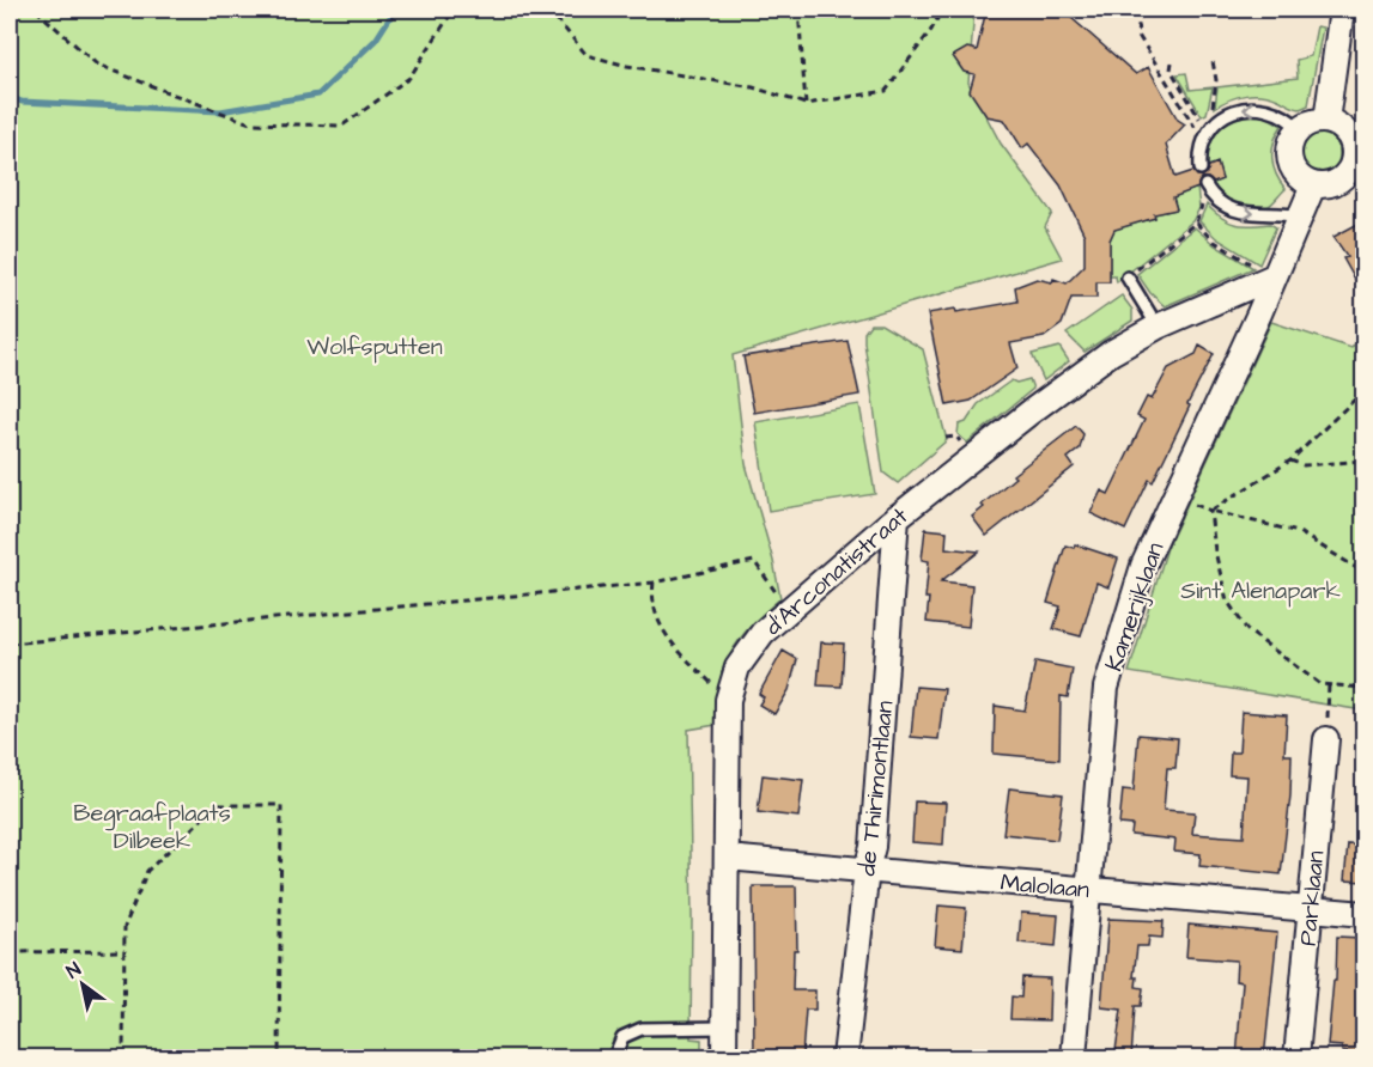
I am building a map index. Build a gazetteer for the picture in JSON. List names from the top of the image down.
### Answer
{
  "streets": {
    "street": [
      "d'Arconatistraat",
      "Kamerijklaan",
      "de Thirimontlaan",
      "Malolaan",
      "Parklaan"
    ]
  },
  "crossings": [
    ["d'Arconatistraat", "Kamerijklaan"],
    ["d'Arconatistraat", "de Thirimontlaan"],
    ["d'Arconatistraat", "Malolaan"],
    ["Kamerijklaan", "Malolaan"],
    ["de Thirimontlaan", "Malolaan"],
    ["Malolaan", "Parklaan"]
  ],
  "parks": ["Wolfsputten", "Sint Alenapark", "Begraafplaats Dilbeek"],
  "north": "top left"
}
